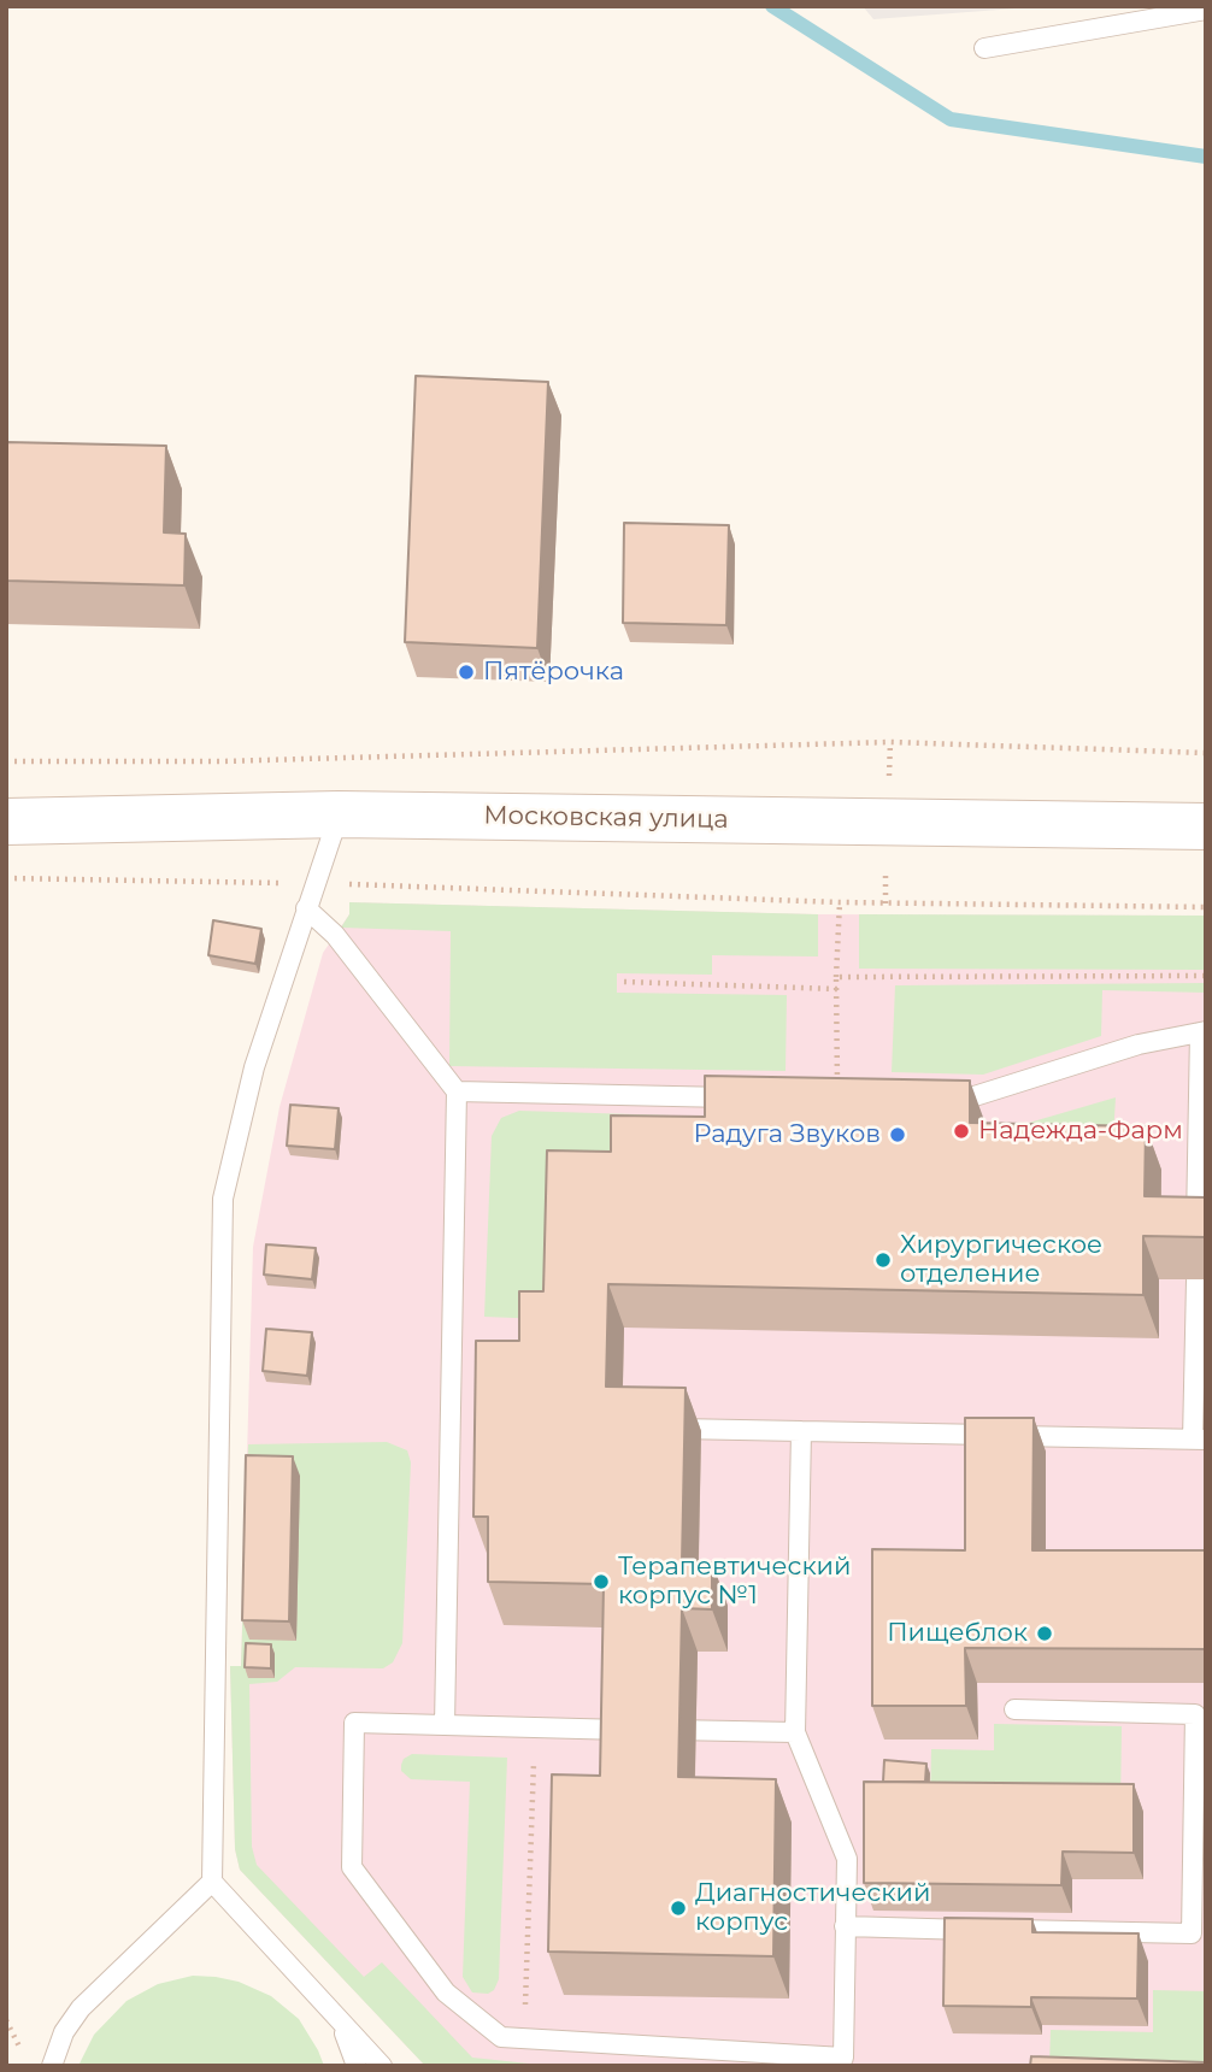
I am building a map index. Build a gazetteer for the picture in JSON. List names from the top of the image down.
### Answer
{
  "streets": {
    "main road": ["Московская улица"]
  },
  "places": [
    "Пятёрочка",
    "Надежда-Фарм",
    "Радуга Звуков",
    "Хирургическое отделение",
    "Терапевтический корпус №1",
    "Пищеблок",
    "Диагностический корпус"
  ]
}
